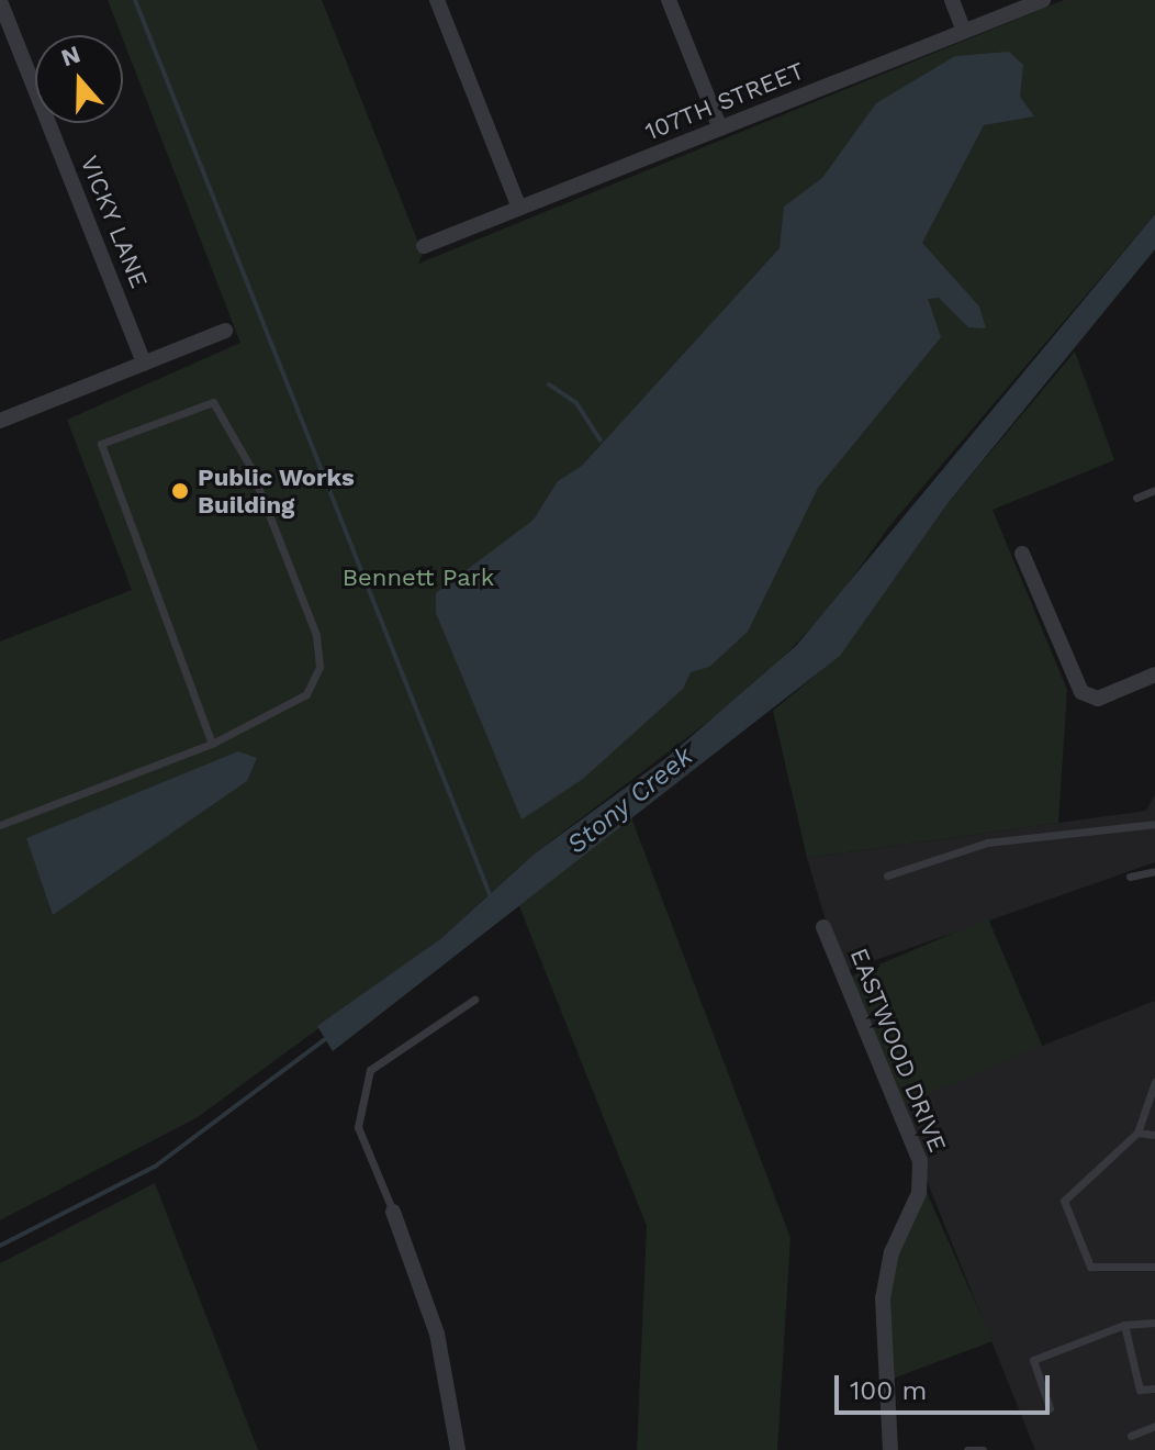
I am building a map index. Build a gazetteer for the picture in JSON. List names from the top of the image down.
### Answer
{
  "streets": {
    "street": ["107TH STREET", "VICKY LANE", "EASTWOOD DRIVE"]
  },
  "water": ["Stony Creek"],
  "parks": ["Bennett Park"],
  "places": ["Public Works Building"],
  "scale_bar": "100 m",
  "north": "top"
}
